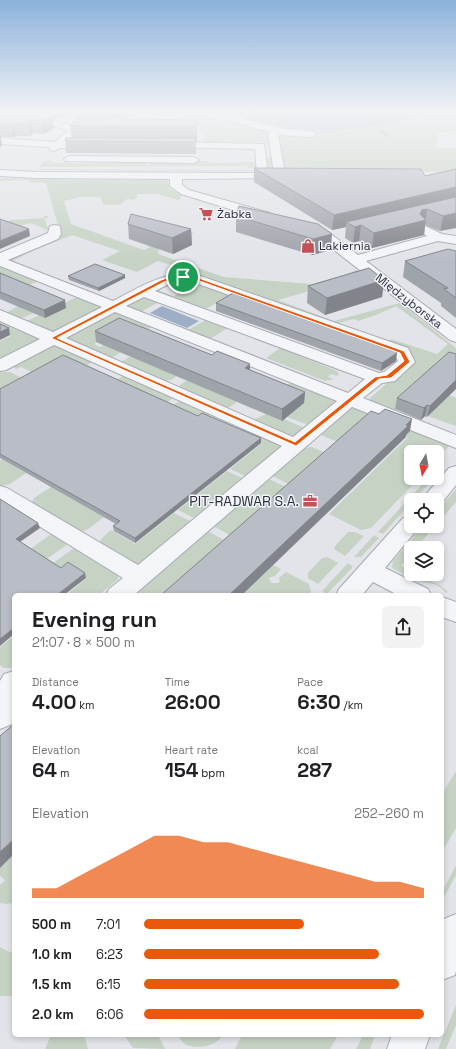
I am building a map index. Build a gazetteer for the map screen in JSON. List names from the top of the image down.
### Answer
{
  "streets": {
    "street": ["Międzyborska"]
  },
  "places": {
    "supermarket": ["Żabka"],
    "shop": ["Lakiernia"],
    "office": ["PIT-RADWAR S.A."]
  },
  "north": "bottom",
  "page": {
    "heading": ["Evening run", "21:07 · 8 × 500 m"],
    "stats": [
      ["Distance", "4.00 km"],
      ["Time", "26:00"],
      ["Pace", "6:30 /km"],
      ["Elevation", "64 m"],
      ["Heart rate", "154 bpm"],
      ["kcal", "287"]
    ],
    "chart": ["Elevation", "252–260 m"],
    "list": [
      {
        "name": "500 m",
        "note": "7:01"
      },
      {
        "name": "1.0 km",
        "note": "6:23"
      },
      {
        "name": "1.5 km",
        "note": "6:15"
      },
      {
        "name": "2.0 km",
        "note": "6:06"
      }
    ]
  }
}
